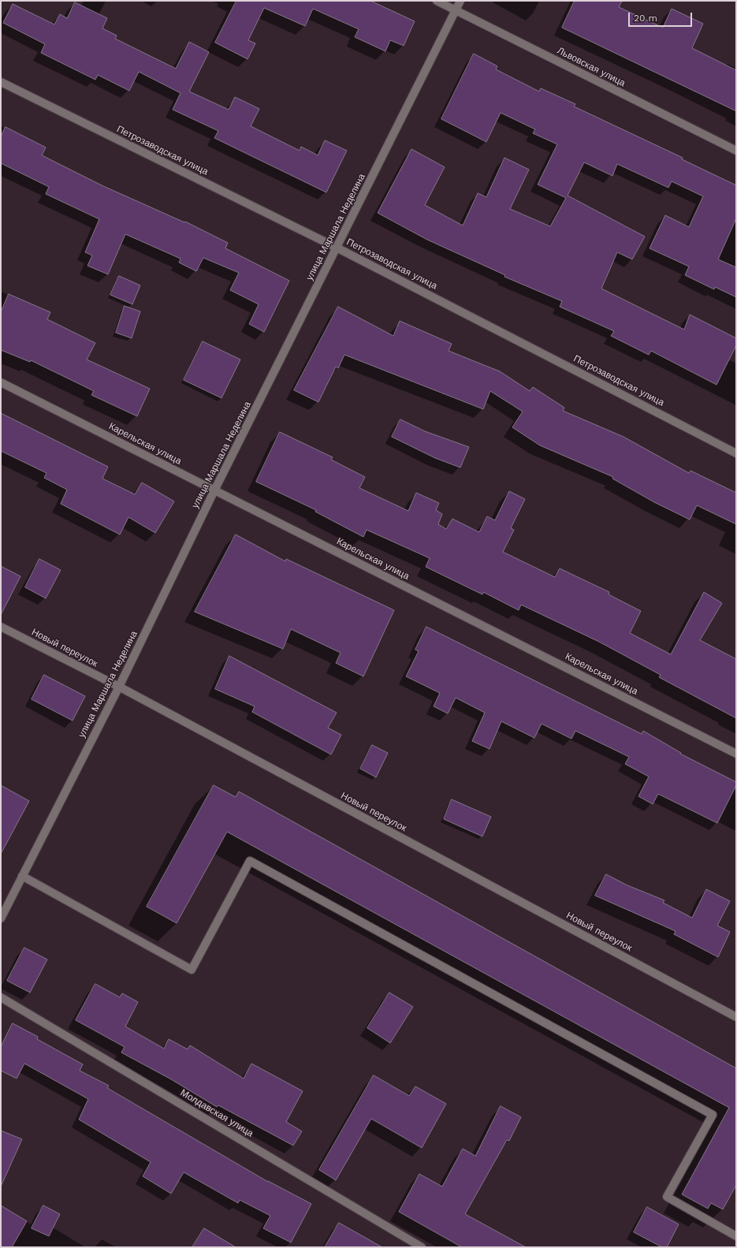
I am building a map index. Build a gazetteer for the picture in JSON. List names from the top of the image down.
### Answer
{
  "streets": {
    "street": [
      "Львовская улица",
      "Петрозаводская улица",
      "улица Маршала Неделина",
      "Карельская улица",
      "Новый переулок",
      "Молдавская улица"
    ]
  },
  "crossings": [
    ["Львовская улица", "улица Маршала Неделина"],
    ["Петрозаводская улица", "улица Маршала Неделина"],
    ["улица Маршала Неделина", "Карельская улица"],
    ["улица Маршала Неделина", "Новый переулок"]
  ],
  "scale_bar": "20 m"
}
